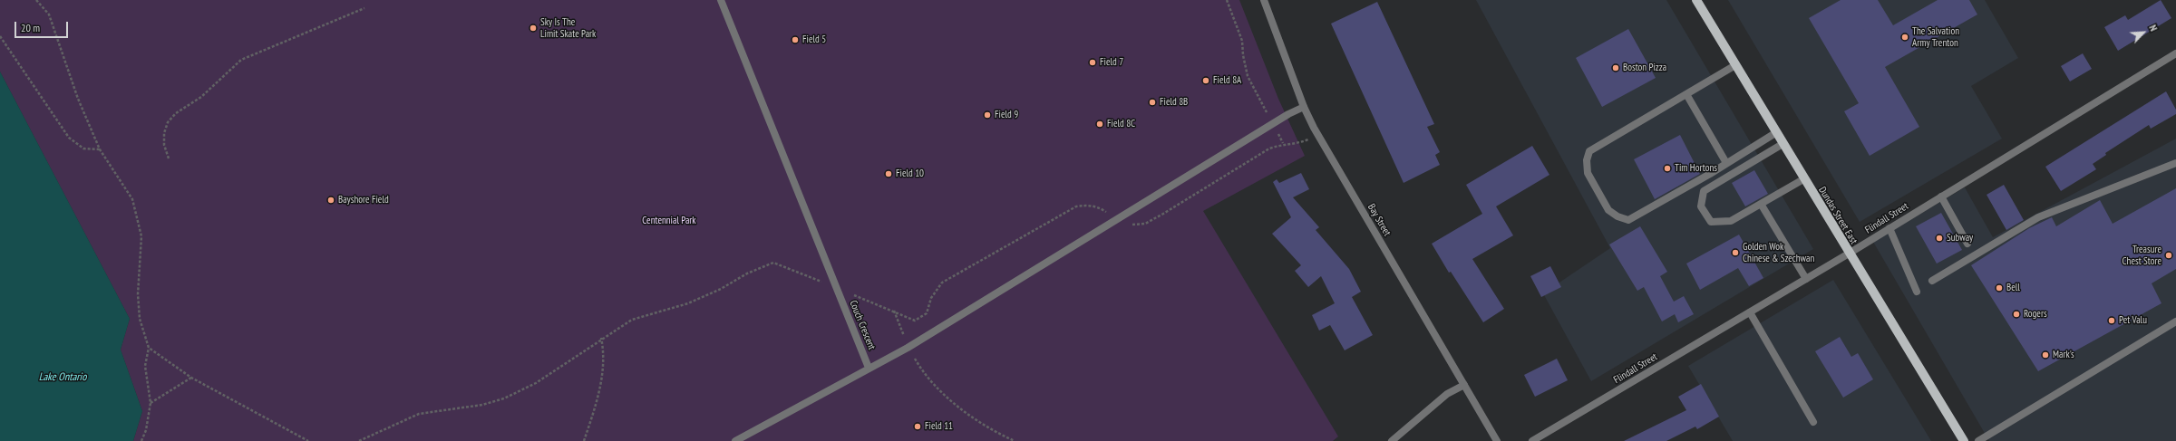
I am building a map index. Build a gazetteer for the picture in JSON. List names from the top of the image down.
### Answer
{
  "streets": {
    "main road": ["Dundas Street East"],
    "street": ["Flindall Street", "Bay Street", "Couch Crescent"]
  },
  "crossings": [
    ["Dundas Street East", "Flindall Street"]
  ],
  "water": ["Lake Ontario"],
  "parks": ["Centennial Park"],
  "places": [
    "Sky Is The Limit Skate Park",
    "The Salvation Army Trenton",
    "Field 5",
    "Field 7",
    "Boston Pizza",
    "Field 8A",
    "Field 8B",
    "Field 9",
    "Field 8C",
    "Tim Hortons",
    "Field 10",
    "Bayshore Field",
    "Subway",
    "Golden Wok Chinese & Szechwan",
    "Treasure Chest Store",
    "Bell",
    "Rogers",
    "Pet Valu",
    "Mark's",
    "Field 11"
  ],
  "scale_bar": "20 m",
  "north": "top right"
}
